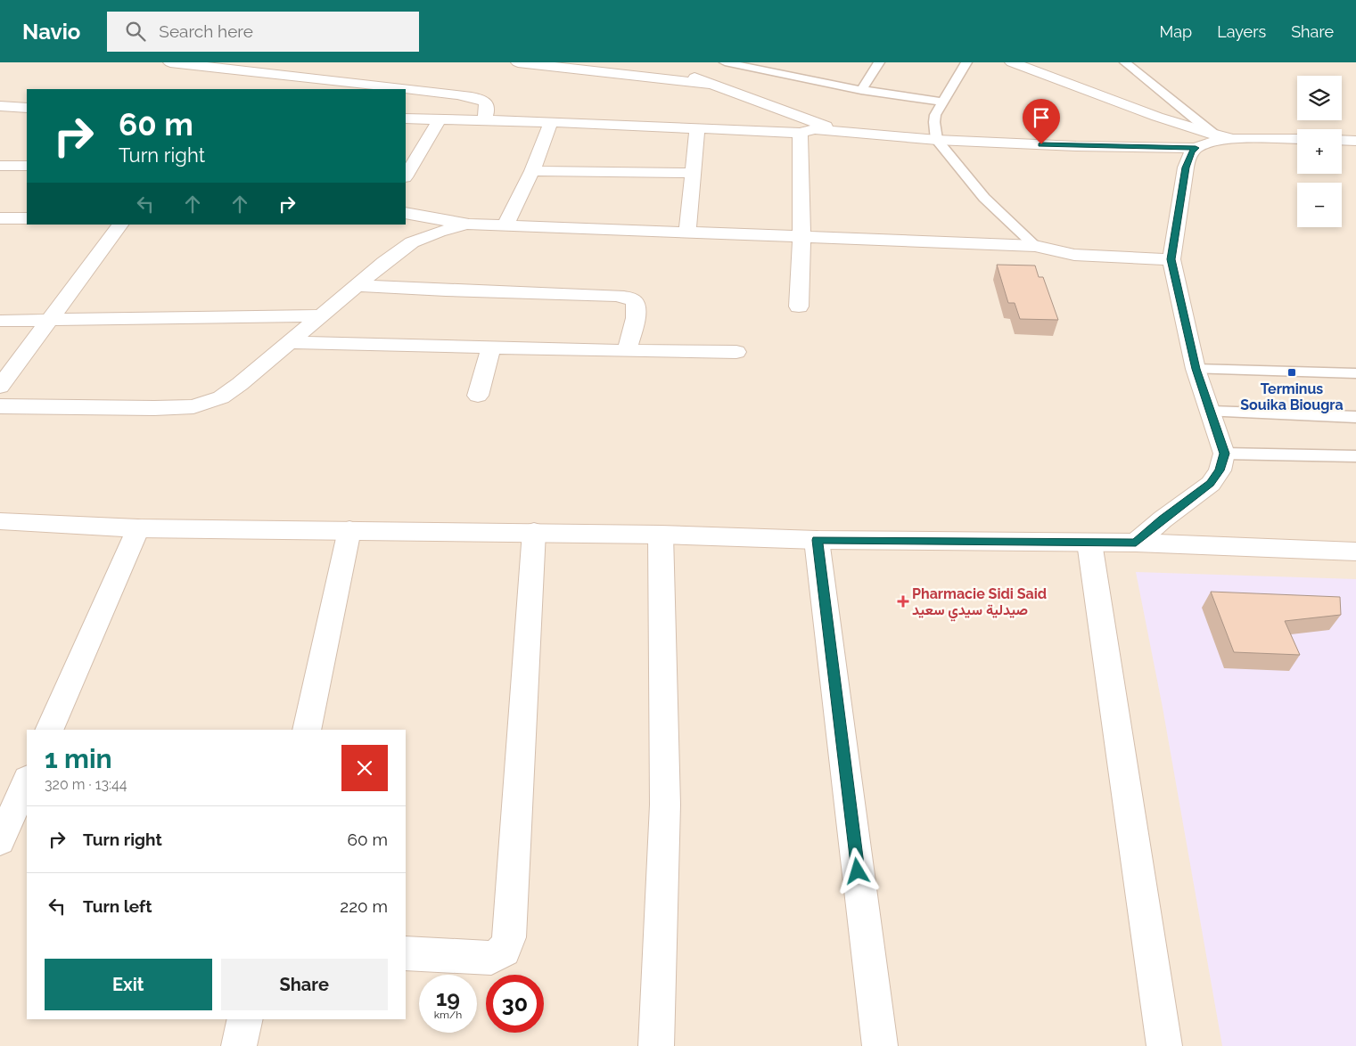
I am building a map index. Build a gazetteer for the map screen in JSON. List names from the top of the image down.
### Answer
{
  "places": {
    "transit": ["Terminus Souika Biougra"],
    "health": ["Pharmacie Sidi Said صيدلية سيدي سعيد"]
  },
  "page": {
    "header": "Navio",
    "search": "Search here",
    "nav": ["Map", "Layers", "Share"],
    "map_buttons": ["+", "−"],
    "turn": ["60 m", "Turn right"],
    "heading": ["1 min", "320 m · 13:44"],
    "list": [
      {
        "name": "Turn right",
        "value": "60 m"
      },
      {
        "name": "Turn left",
        "value": "220 m"
      }
    ],
    "buttons": ["Exit", "Share"],
    "speed": "19 km/h",
    "limit": "30"
  }
}
